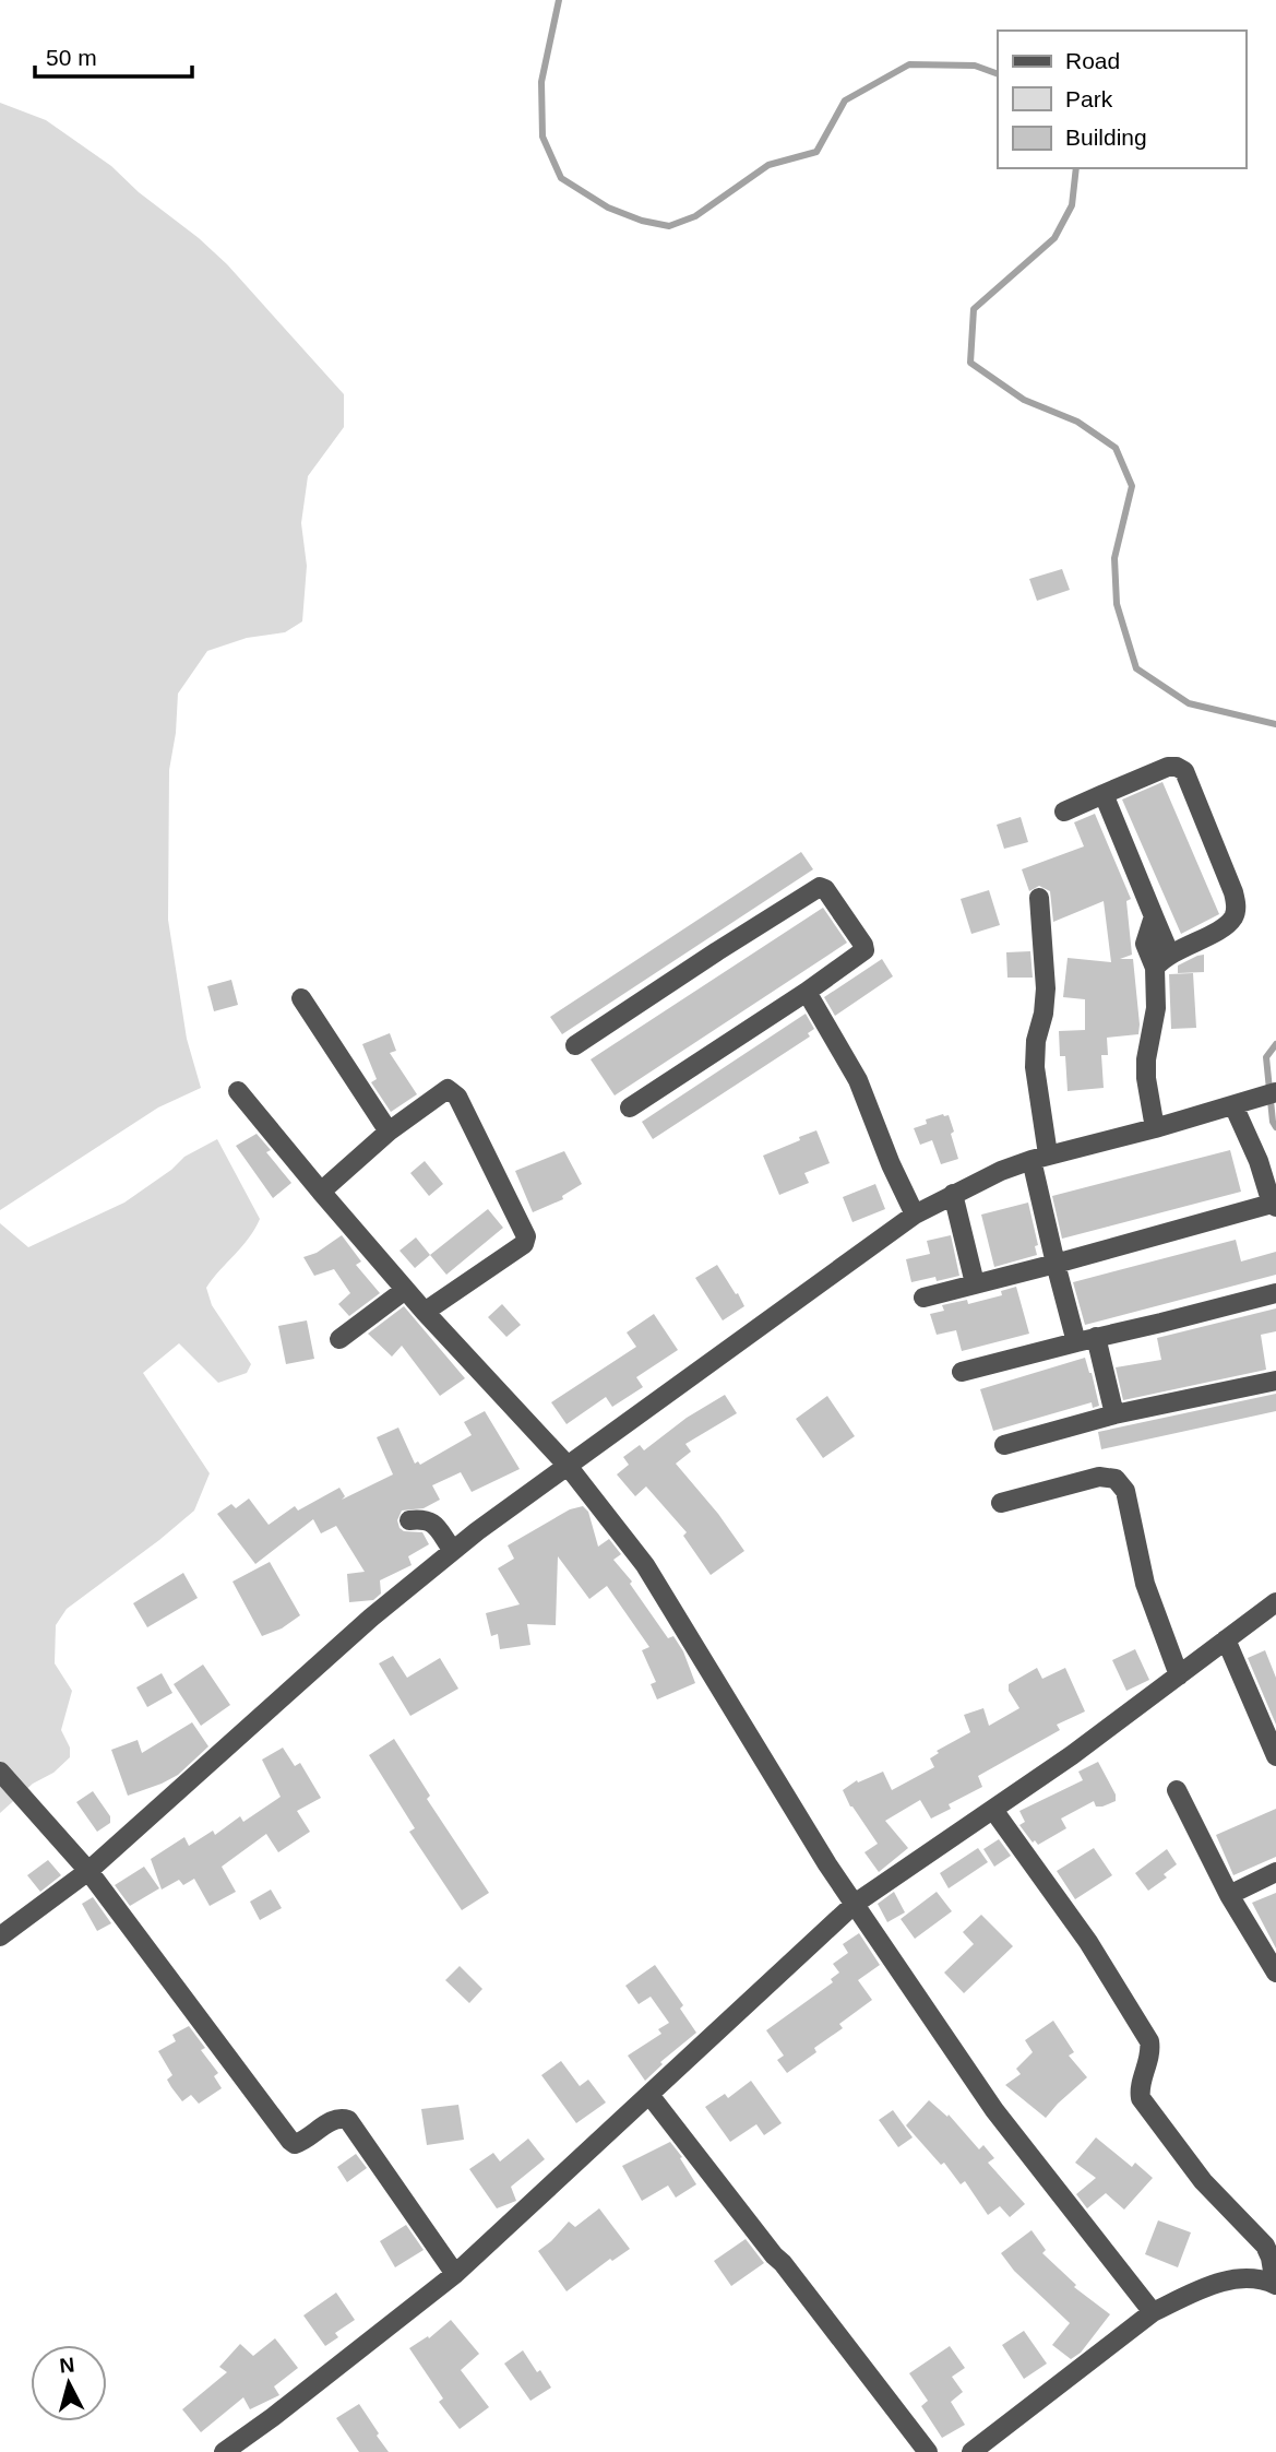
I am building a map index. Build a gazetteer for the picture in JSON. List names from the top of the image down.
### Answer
{
  "legend": ["Road", "Park", "Building"],
  "scale_bar": "50 m",
  "north": "top"
}
